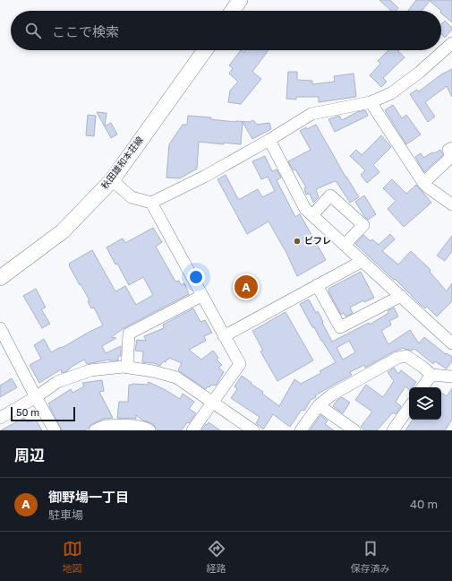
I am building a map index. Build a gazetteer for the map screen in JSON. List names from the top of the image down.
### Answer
{
  "streets": {
    "main road": ["秋田雄和本荘線"]
  },
  "places": ["ビフレ"],
  "scale_bar": "50 m",
  "page": {
    "search": "ここで検索",
    "pins": "A",
    "scale": "50 m",
    "heading": "周辺",
    "list": [
      {
        "mark": "A",
        "name": "御野場一丁目",
        "note": "駐車場",
        "value": "40 m"
      }
    ],
    "nav": ["地図", "経路", "保存済み"]
  }
}
